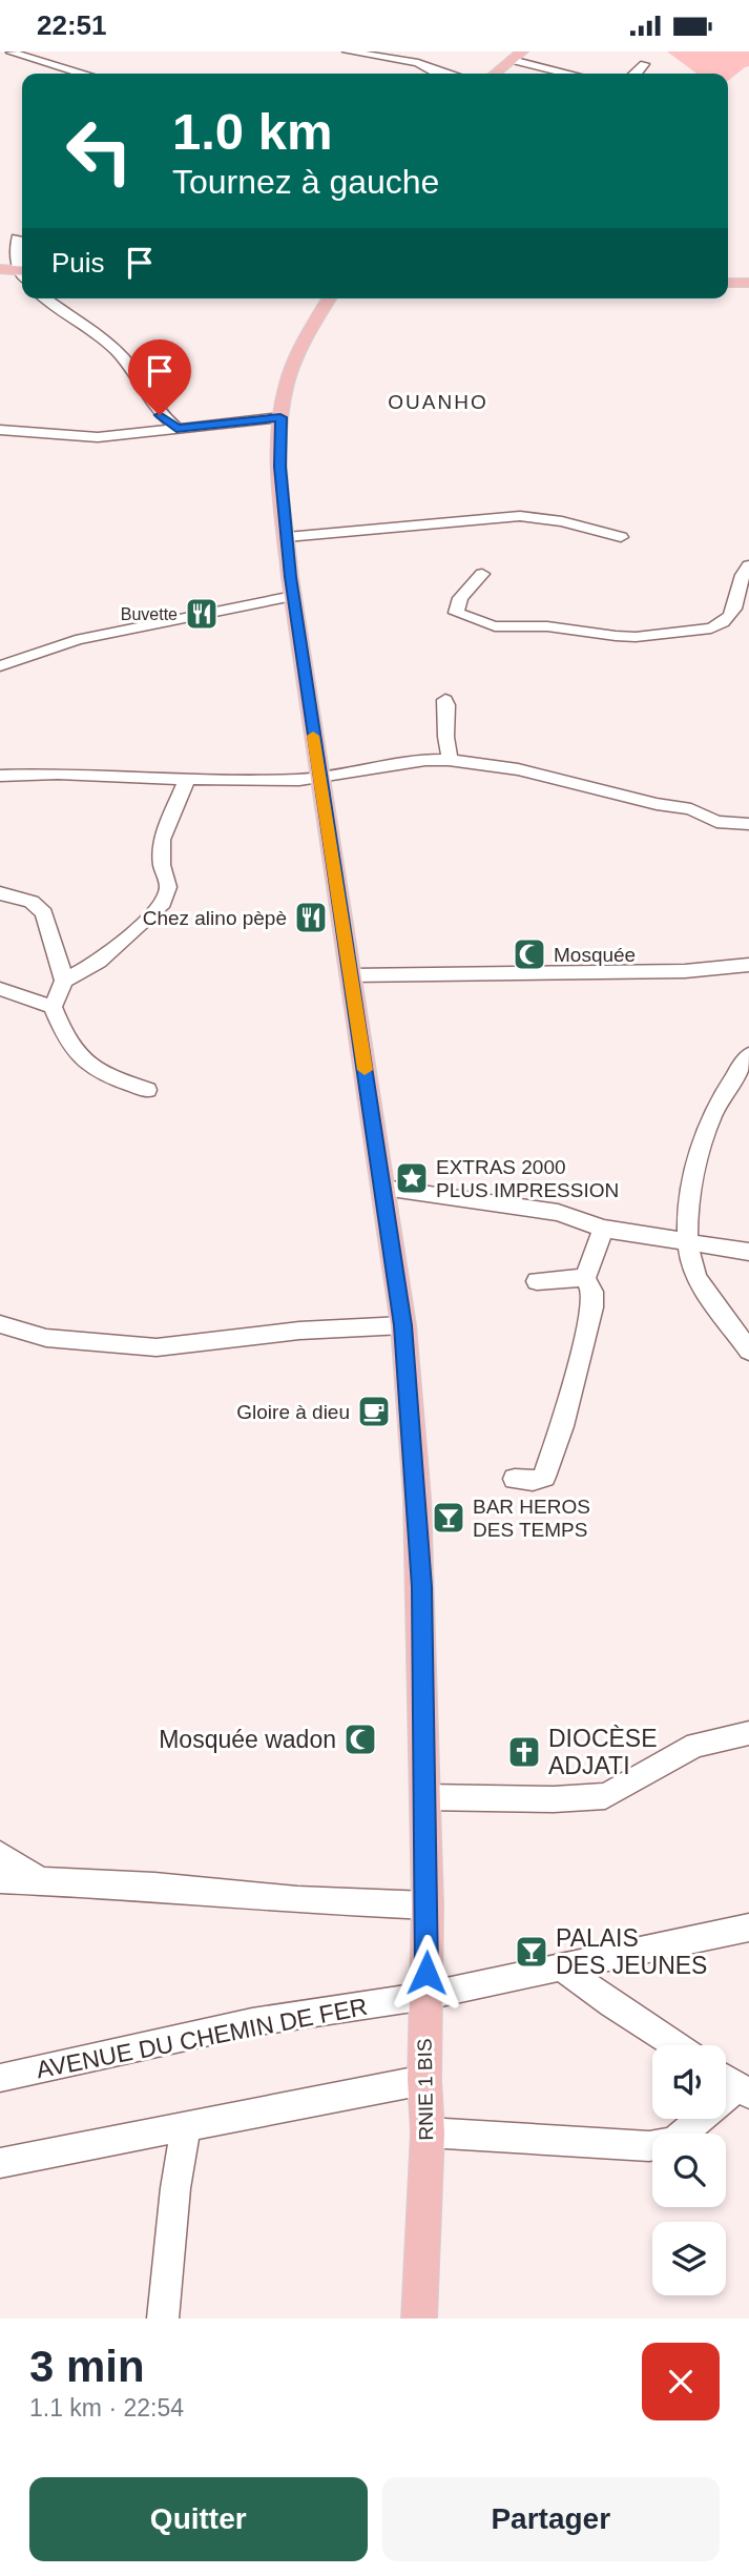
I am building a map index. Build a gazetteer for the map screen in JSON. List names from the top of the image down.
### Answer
{
  "streets": {
    "main road": ["RNIE 1 BIS"],
    "street": ["AVENUE DU CHEMIN DE FER"]
  },
  "crossings": [
    ["AVENUE DU CHEMIN DE FER", "RNIE 1 BIS"]
  ],
  "districts": ["OUANHO"],
  "places": {
    "restaurant": ["Buvette", "Chez alino pèpè"],
    "mosque": ["Mosquée", "Mosquée wadon"],
    "place": ["EXTRAS 2000 PLUS IMPRESSION"],
    "cafe": ["Gloire à dieu"],
    "bar": ["BAR HEROS DES TEMPS", "PALAIS DES JEUNES"],
    "church": ["DIOCÈSE ADJATI"]
  },
  "page": {
    "status": "22:51",
    "turn": ["1.0 km", "Tournez à gauche"],
    "then": "Puis",
    "heading": ["3 min", "1.1 km · 22:54"],
    "buttons": ["Quitter", "Partager"]
  }
}
